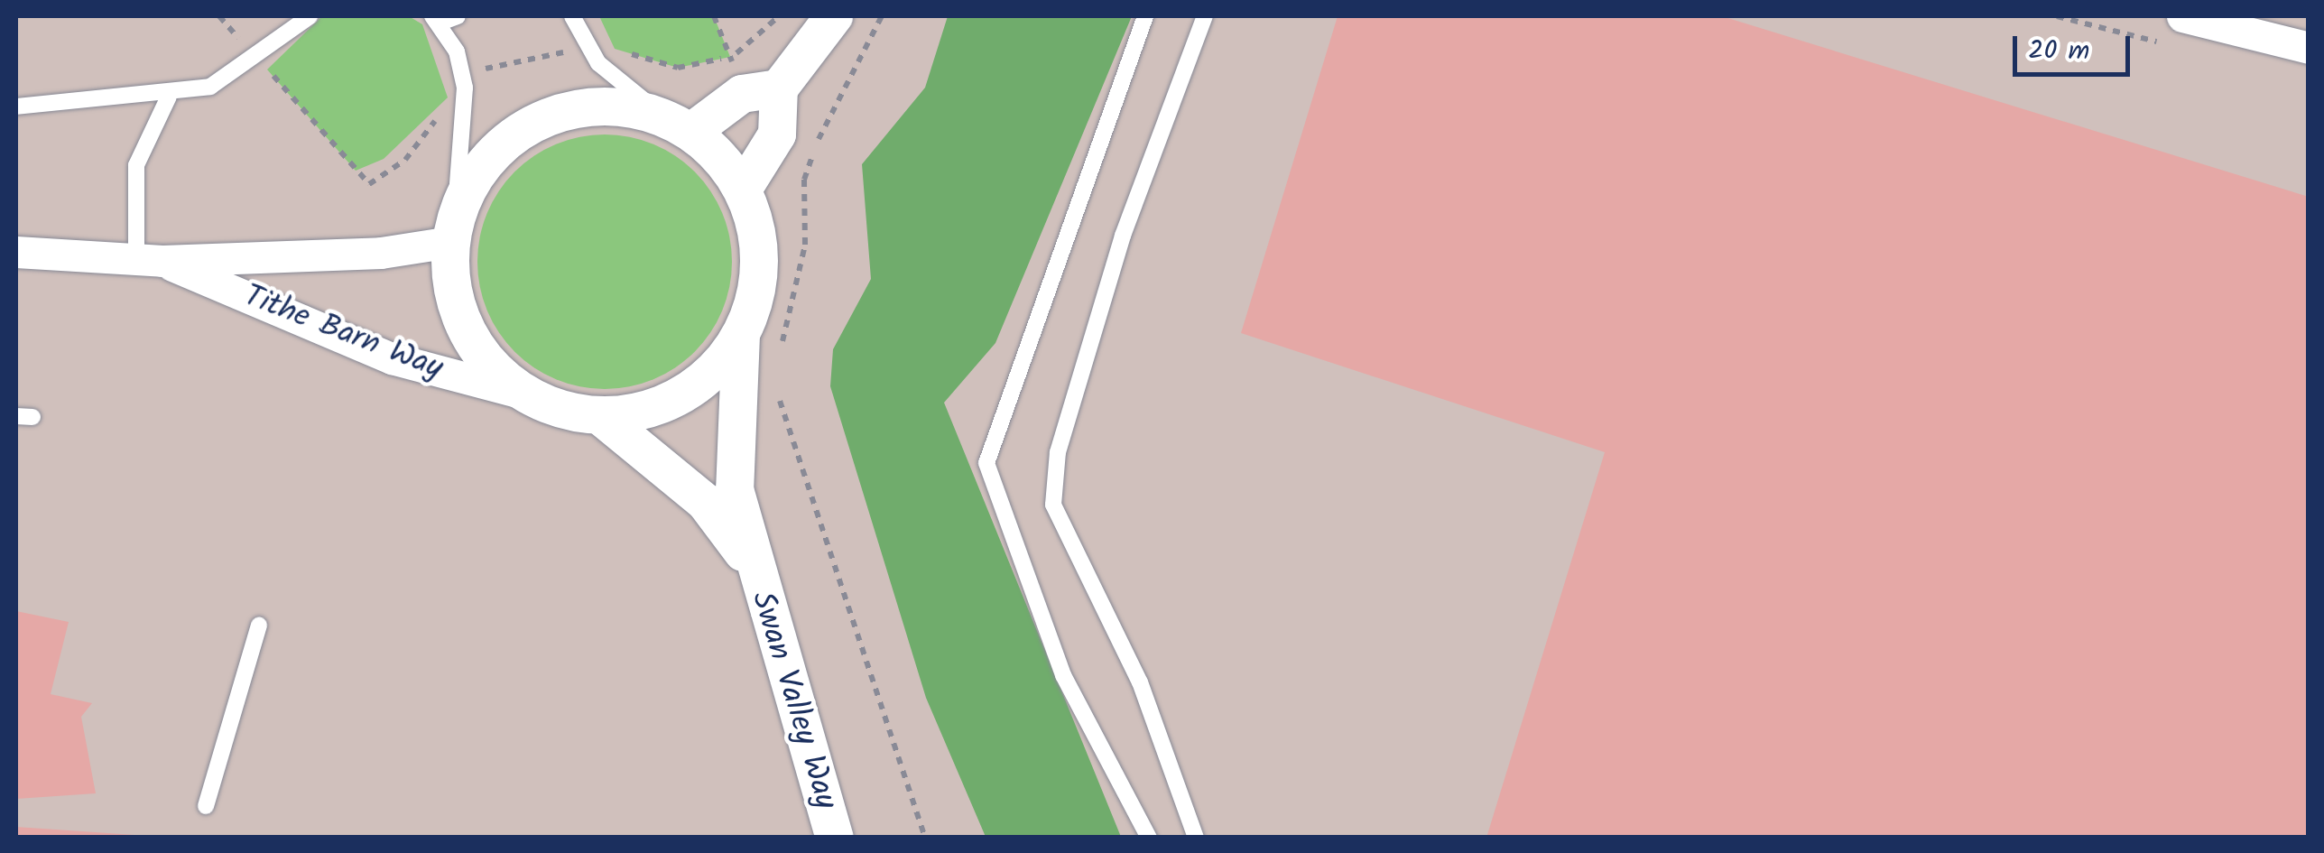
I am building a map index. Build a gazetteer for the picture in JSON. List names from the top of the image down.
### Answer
{
  "streets": {
    "street": ["Tithe Barn Way", "Swan Valley Way"]
  },
  "crossings": [
    ["Tithe Barn Way", "Swan Valley Way"]
  ],
  "scale_bar": "20 m"
}
